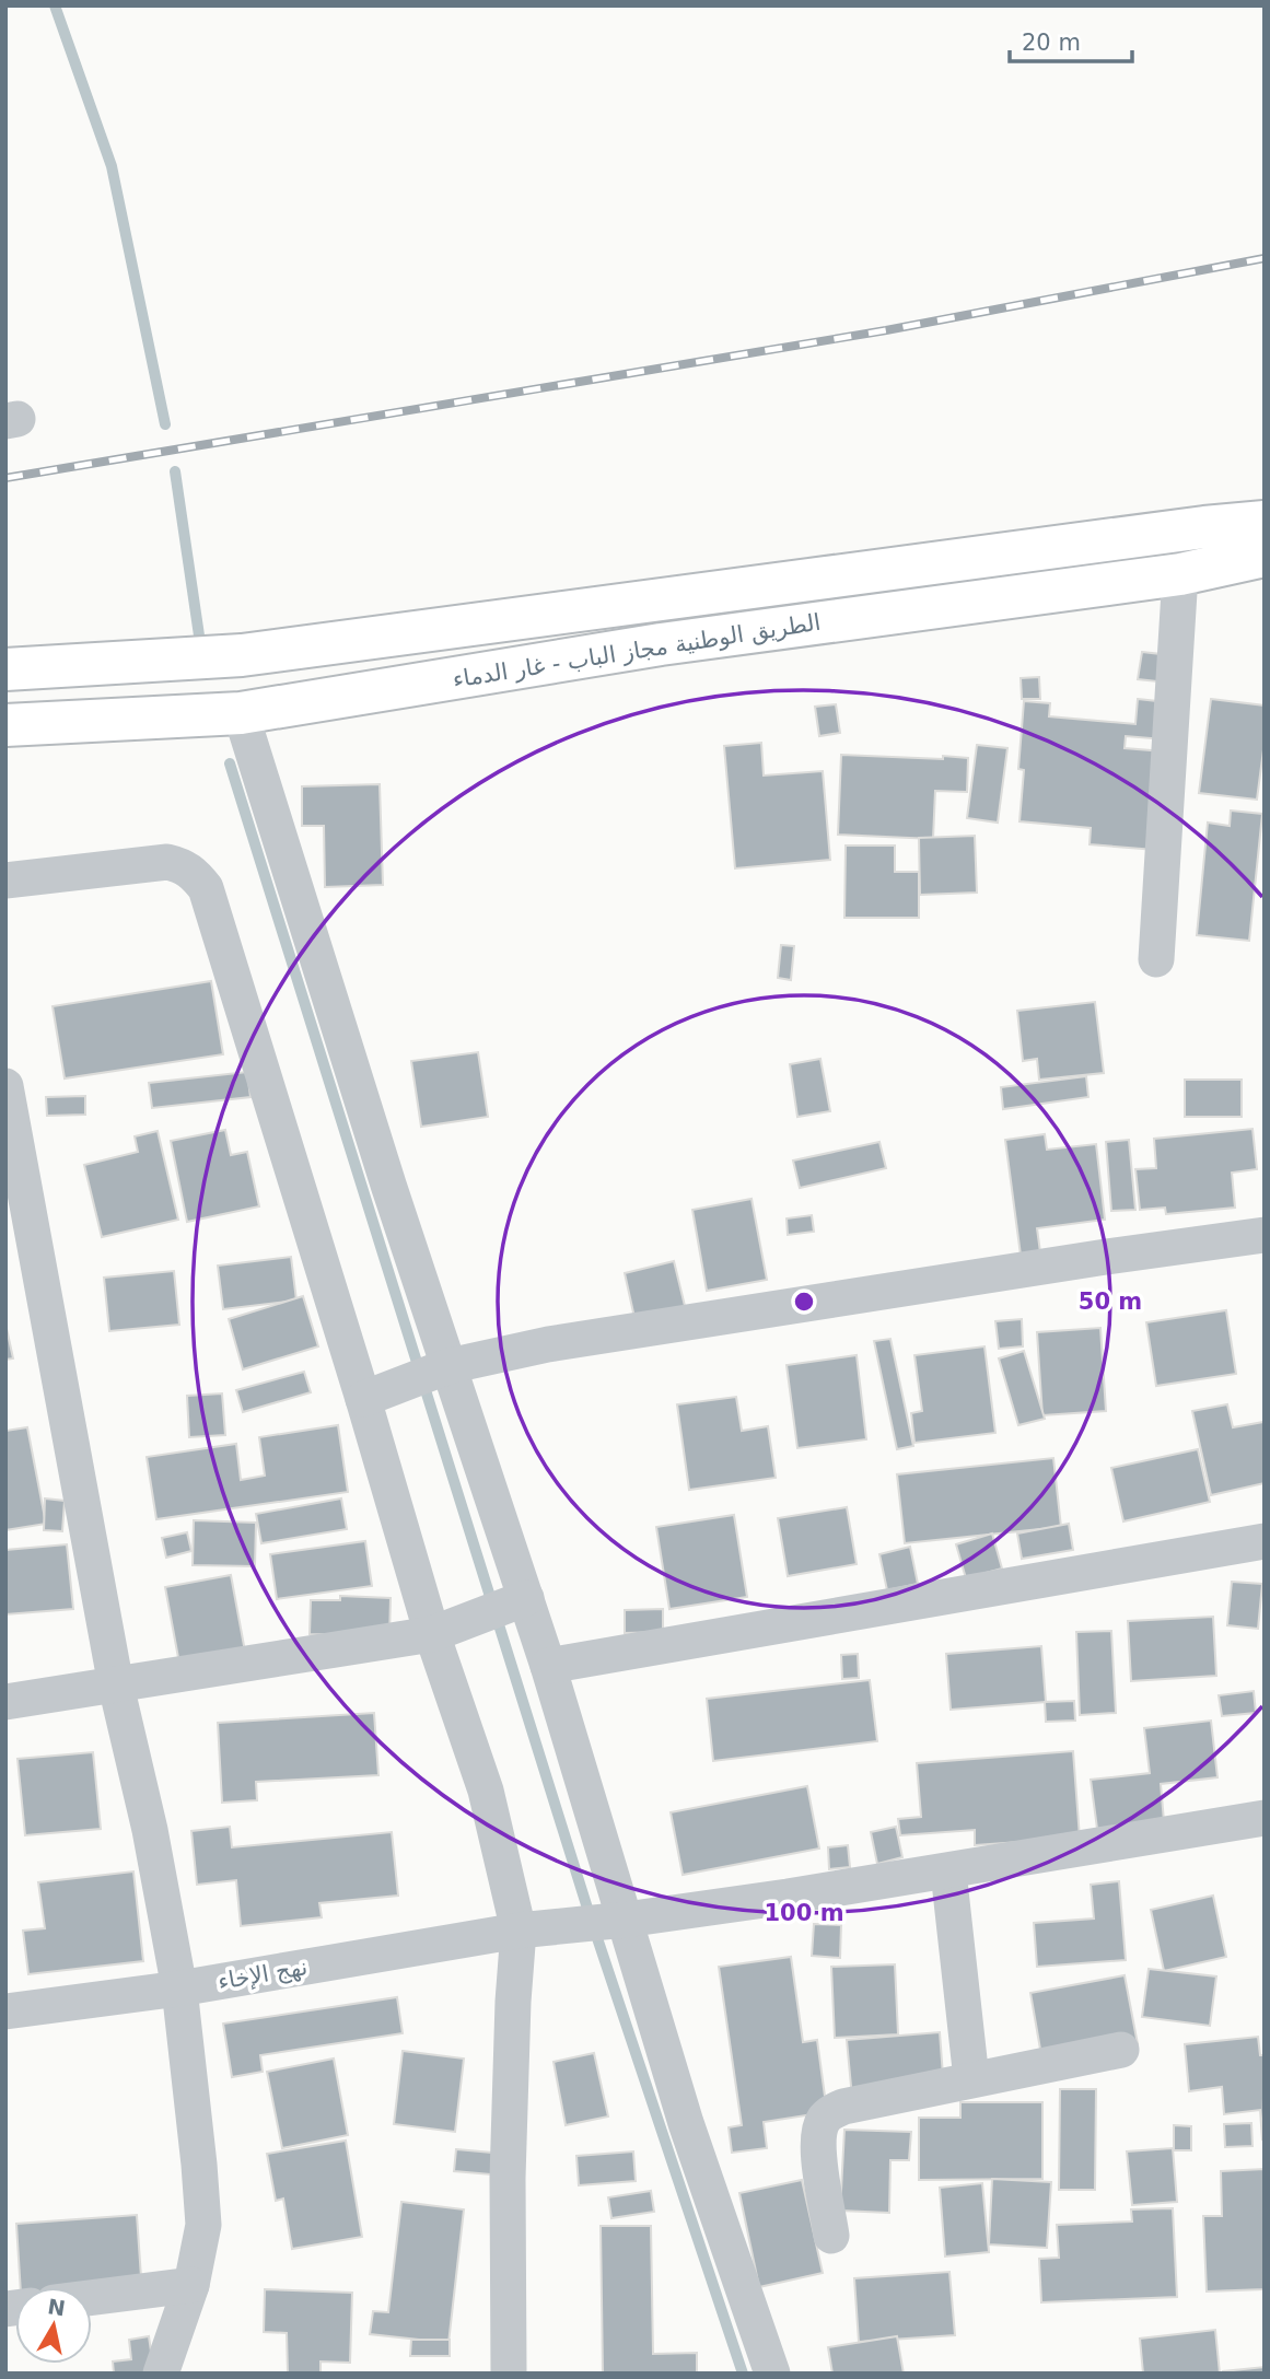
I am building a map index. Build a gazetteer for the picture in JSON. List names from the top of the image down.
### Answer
{
  "streets": {
    "main road": ["الطريق الوطنية مجاز الباب - غار الدماء"],
    "street": ["نهج الإخاء"]
  },
  "scale_bar": "20 m",
  "north": "top",
  "rings": ["50 m", "100 m"]
}
